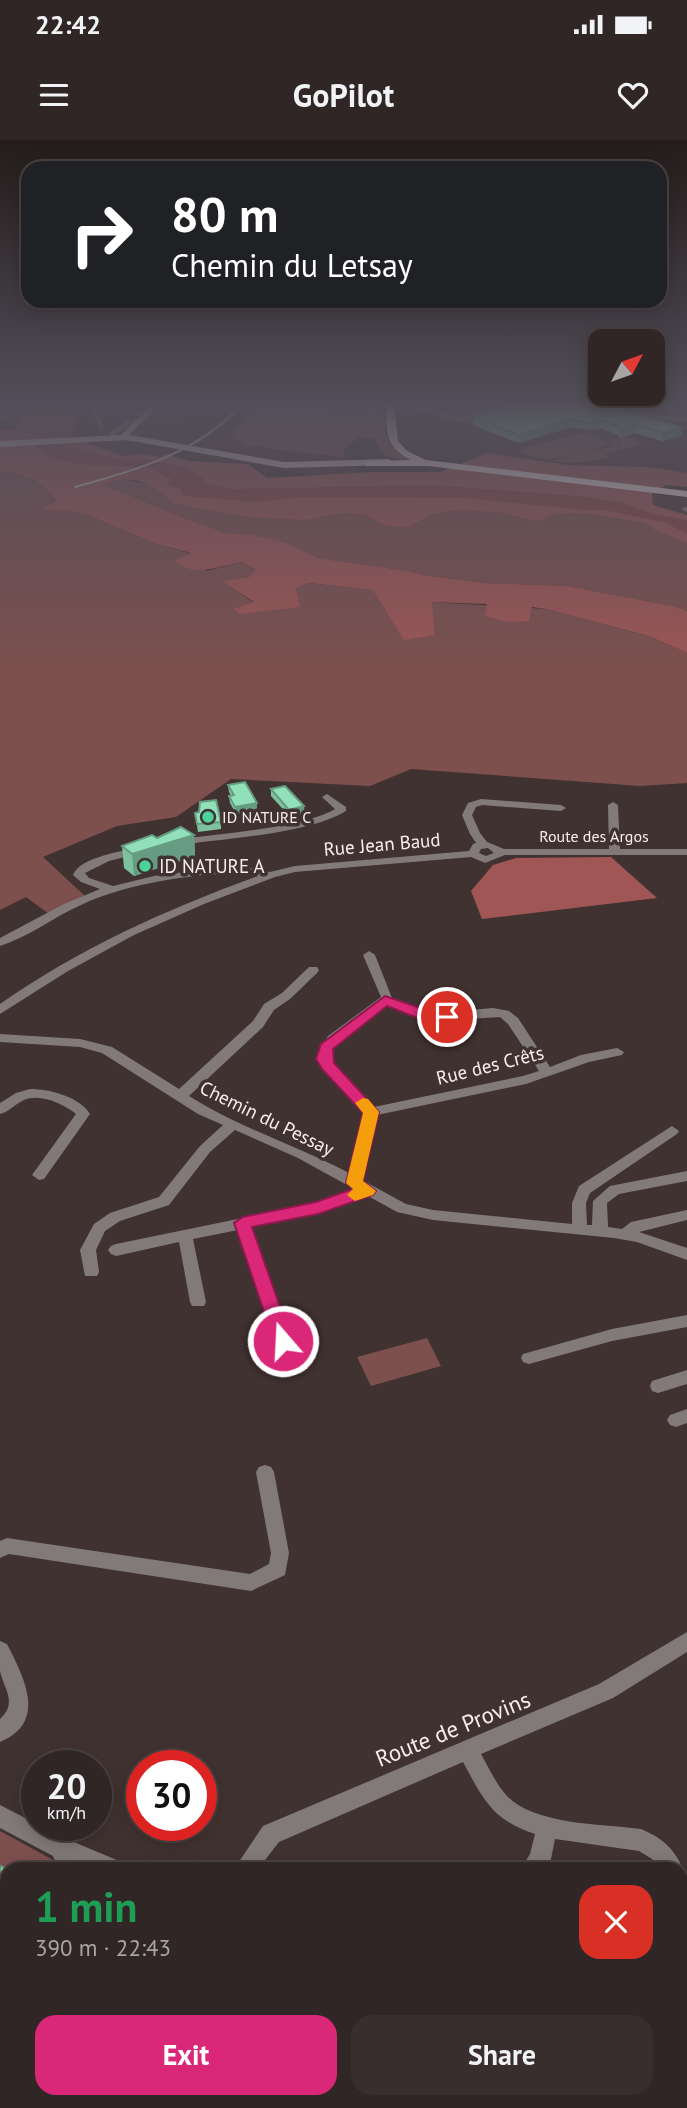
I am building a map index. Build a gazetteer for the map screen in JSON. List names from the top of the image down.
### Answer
{
  "streets": {
    "street": [
      "Route des Argos",
      "Rue Jean Baud",
      "Rue des Crêts",
      "Chemin du Pessay",
      "Route de Provins"
    ]
  },
  "crossings": [
    ["Route des Argos", "Rue Jean Baud"]
  ],
  "places": ["ID NATURE C", "ID NATURE A"],
  "north": "top right",
  "page": {
    "status": "22:42",
    "header": "GoPilot",
    "turn": ["80 m", "Chemin du Letsay"],
    "speed": "20 km/h",
    "limit": "30",
    "heading": ["1 min", "390 m · 22:43"],
    "buttons": ["Exit", "Share"]
  }
}
